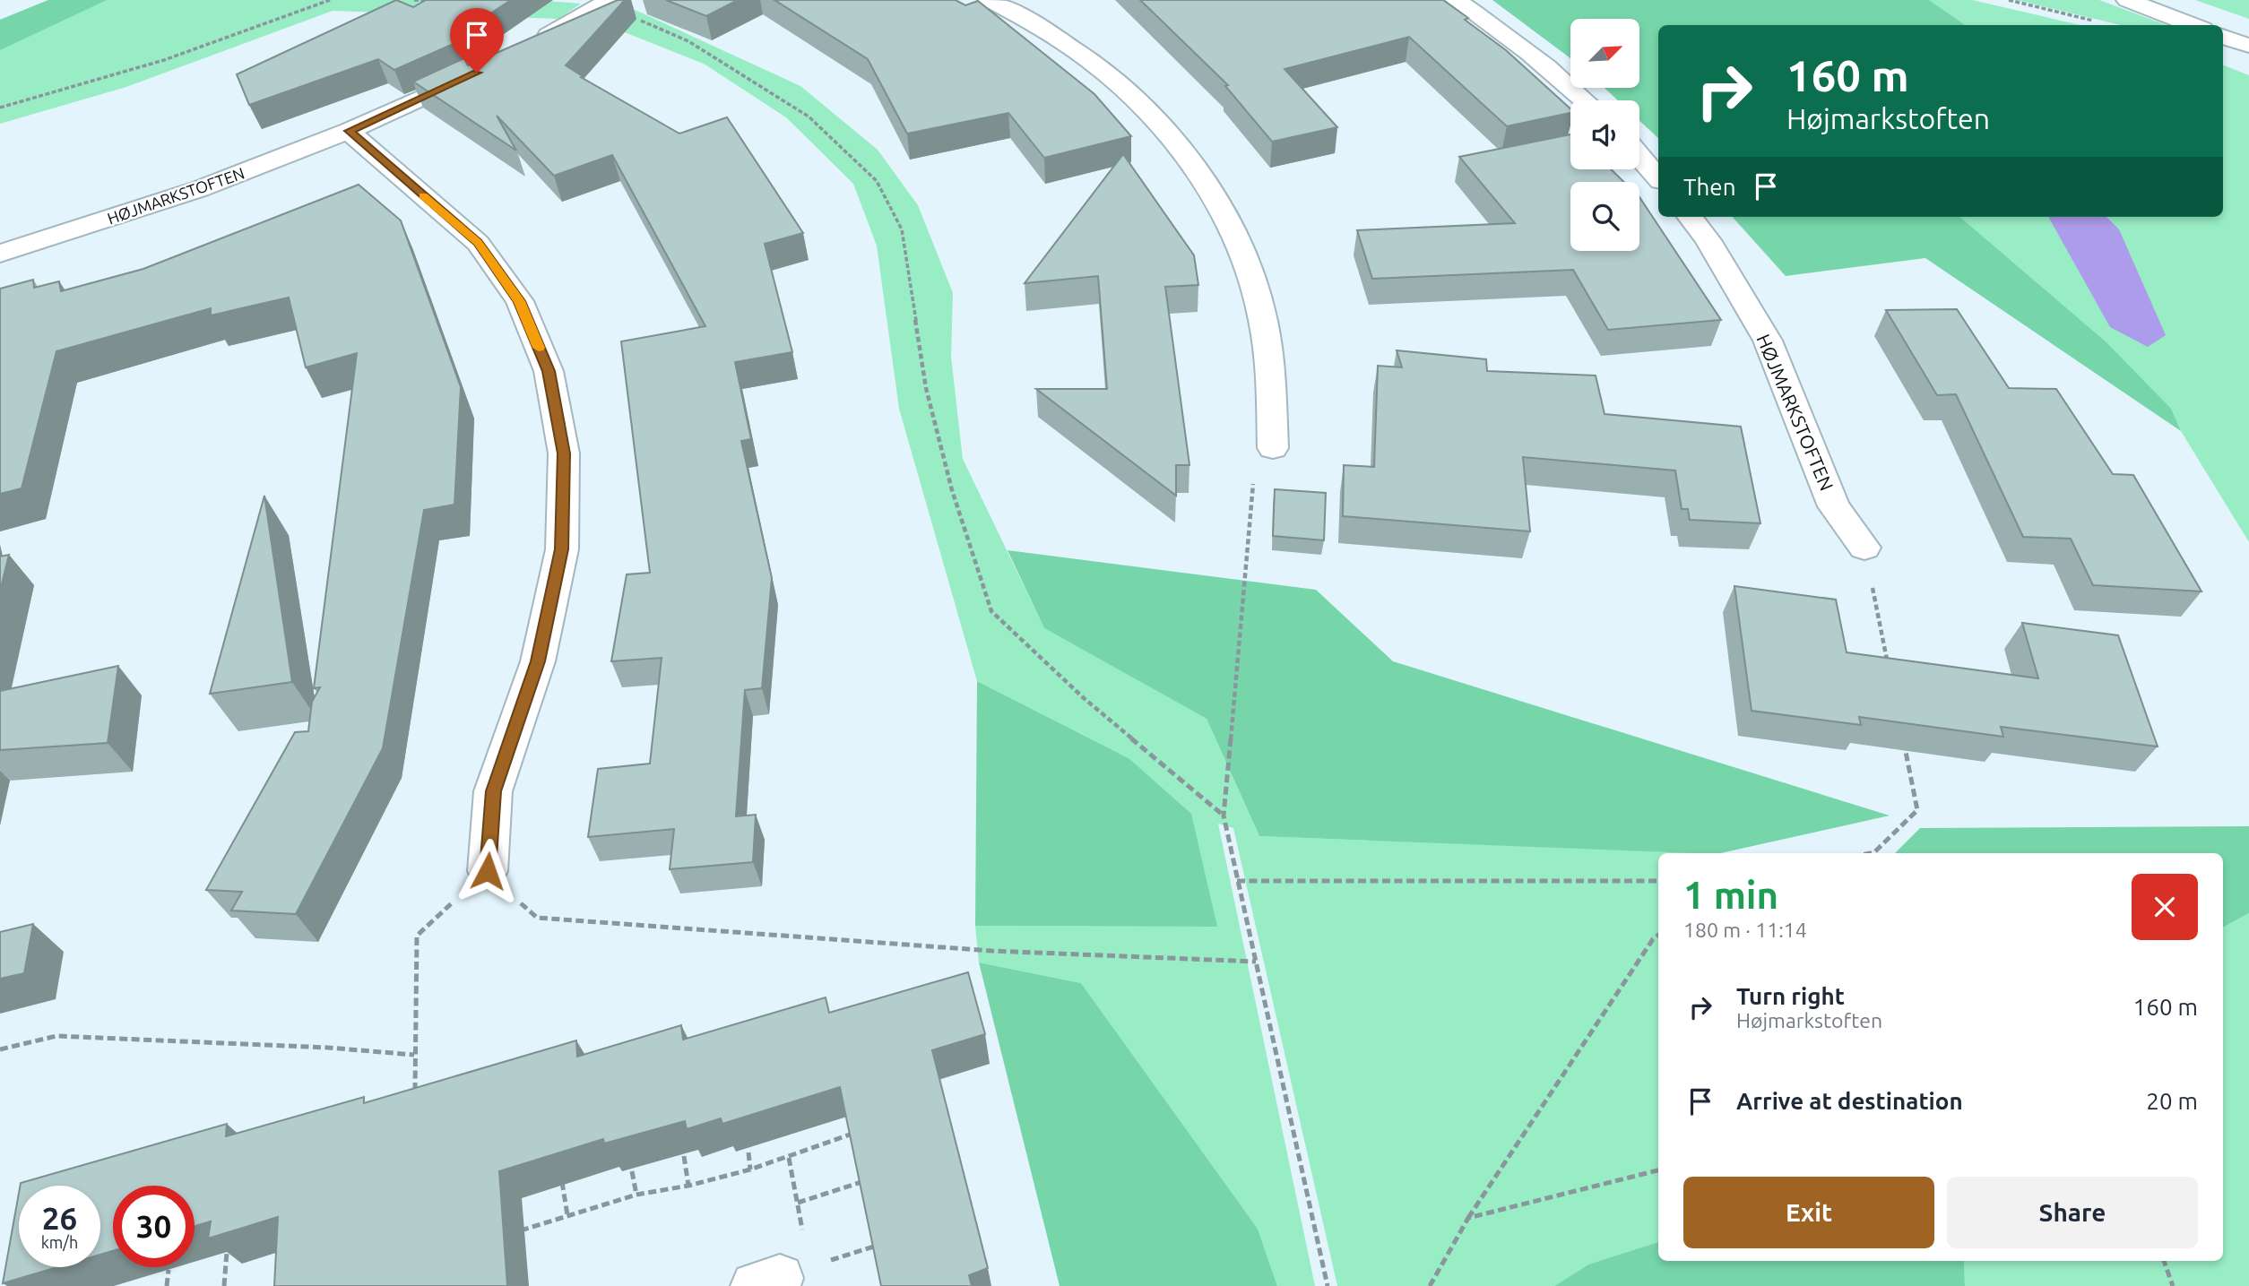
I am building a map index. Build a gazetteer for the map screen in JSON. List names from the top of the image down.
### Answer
{
  "streets": {
    "street": ["HØJMARKSTOFTEN"]
  },
  "north": "top right",
  "page": {
    "turn": ["160 m", "Højmarkstoften"],
    "then": "Then",
    "heading": ["1 min", "180 m · 11:14"],
    "list": [
      {
        "name": "Turn right",
        "note": "Højmarkstoften",
        "value": "160 m"
      },
      {
        "name": "Arrive at destination",
        "value": "20 m"
      }
    ],
    "buttons": ["Exit", "Share"],
    "speed": "26 km/h",
    "limit": "30"
  }
}
